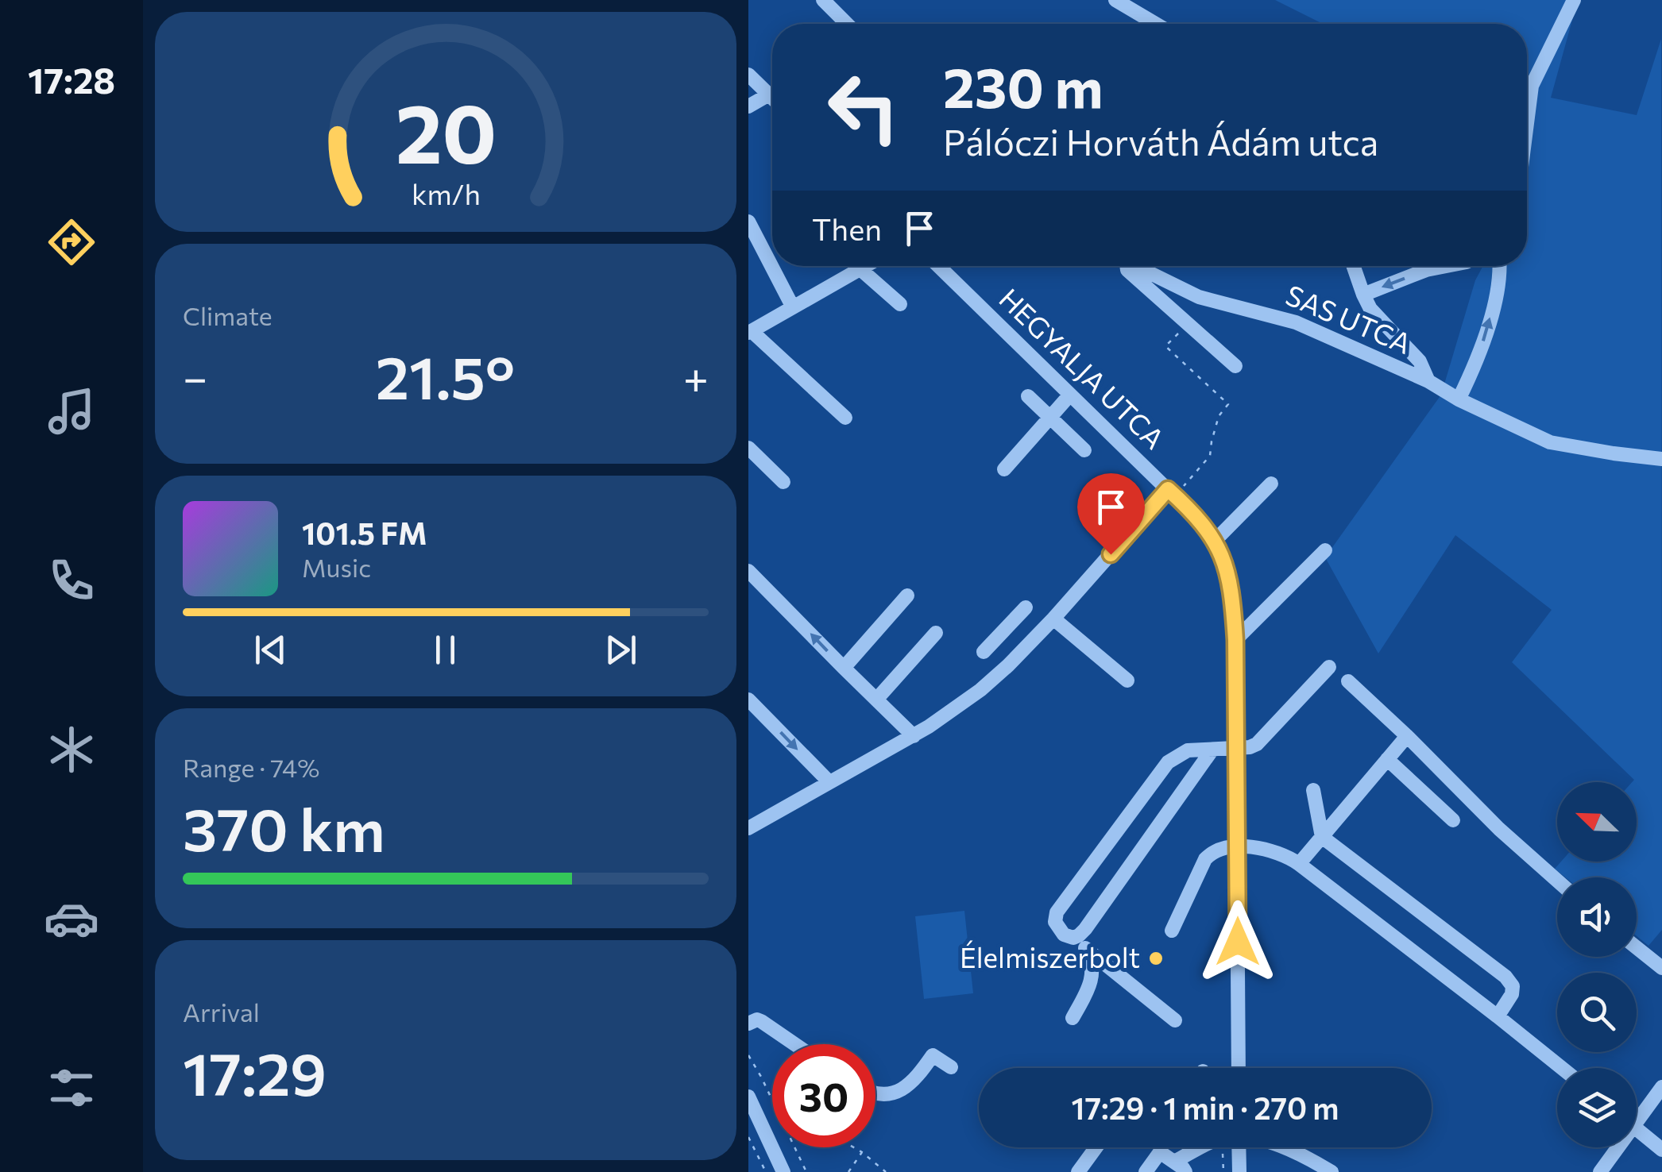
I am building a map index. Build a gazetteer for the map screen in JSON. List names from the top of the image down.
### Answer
{
  "streets": {
    "street": ["SAS UTCA", "HEGYALJA UTCA"]
  },
  "places": ["Élelmiszerbolt"],
  "north": "top left",
  "page": {
    "tabs": "17:28",
    "turn": ["230 m", "Pálóczi Horváth Ádám utca"],
    "then": "Then",
    "tile": [
      "Climate",
      ["Range · 74%", "370 km"],
      ["Arrival", "17:29"]
    ],
    "heat": ["−", "21.5°", "+"],
    "song": ["101.5 FM", "Music"],
    "limit": "30",
    "trip": "17:29 · 1 min · 270 m",
    "gauge": ["20", "km/h"]
  }
}
